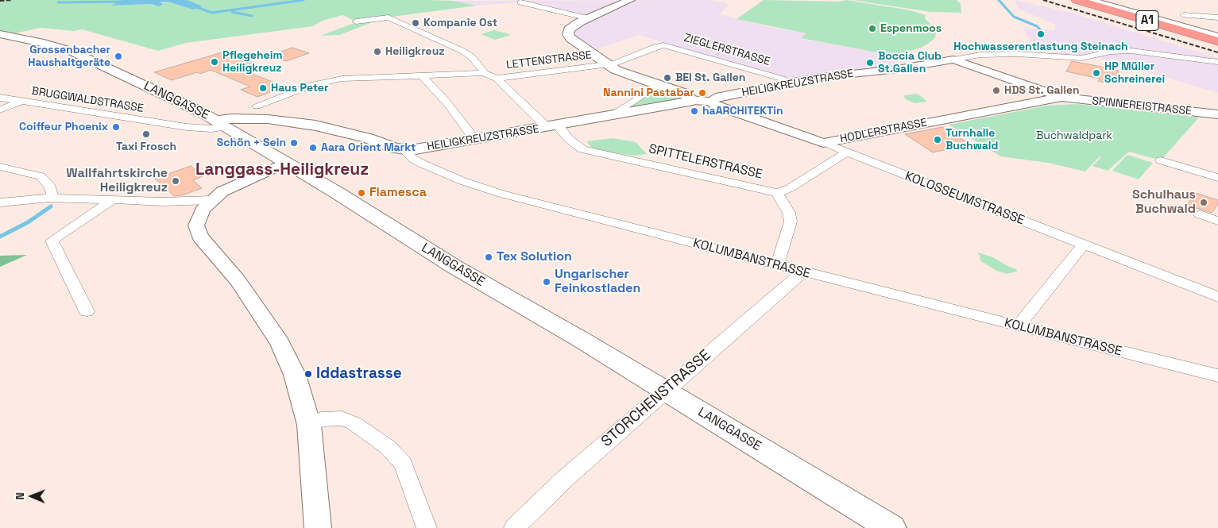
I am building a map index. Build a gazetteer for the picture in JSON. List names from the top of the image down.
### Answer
{
  "streets": {
    "highway": ["A1"],
    "main road": ["HEILIGKREUZSTRASSE", "LANGGASSE", "KOLUMBANSTRASSE"],
    "street": [
      "ZIEGLERSTRASSE",
      "LETTENSTRASSE",
      "BRUGGWALDSTRASSE",
      "SPINNEREISTRASSE",
      "HODLERSTRASSE",
      "SPITTELERSTRASSE",
      "KOLOSSEUMSTRASSE",
      "STORCHENSTRASSE"
    ]
  },
  "crossings": [
    ["ZIEGLERSTRASSE", "LETTENSTRASSE"],
    ["ZIEGLERSTRASSE", "HEILIGKREUZSTRASSE"],
    ["LETTENSTRASSE", "SPITTELERSTRASSE"],
    ["HEILIGKREUZSTRASSE", "SPINNEREISTRASSE"],
    ["HEILIGKREUZSTRASSE", "SPITTELERSTRASSE"],
    ["HEILIGKREUZSTRASSE", "KOLOSSEUMSTRASSE"],
    ["HEILIGKREUZSTRASSE", "KOLUMBANSTRASSE"],
    ["BRUGGWALDSTRASSE", "LANGGASSE"],
    ["BRUGGWALDSTRASSE", "KOLUMBANSTRASSE"],
    ["LANGGASSE", "KOLUMBANSTRASSE"],
    ["LANGGASSE", "STORCHENSTRASSE"],
    ["SPINNEREISTRASSE", "HODLERSTRASSE"],
    ["HODLERSTRASSE", "KOLOSSEUMSTRASSE"],
    ["KOLUMBANSTRASSE", "STORCHENSTRASSE"]
  ],
  "districts": ["Langgass-Heiligkreuz"],
  "parks": ["Buchwaldpark"],
  "places": [
    "Kompanie Ost",
    "Espenmoos",
    "Hochwasserentlastung Steinach",
    "Heiligkreuz",
    "Grossenbacher Haushaltgeräte",
    "Pflegeheim Heiligkreuz",
    "Boccia Club St.Gallen",
    "HP Müller Schreinerei",
    "BEI St. Gallen",
    "Haus Peter",
    "HDS St. Gallen",
    "Nannini Pastabar",
    "haARCHITEKTin",
    "Coiffeur Phoenix",
    "Taxi Frosch",
    "Turnhalle Buchwald",
    "Schön + Sein",
    "Aara Orient Markt",
    "Wallfahrtskirche Heiligkreuz",
    "Flamesca",
    "Schulhaus Buchwald",
    "Tex Solution",
    "Ungarischer Feinkostladen",
    "Iddastrasse"
  ],
  "north": "left"
}
